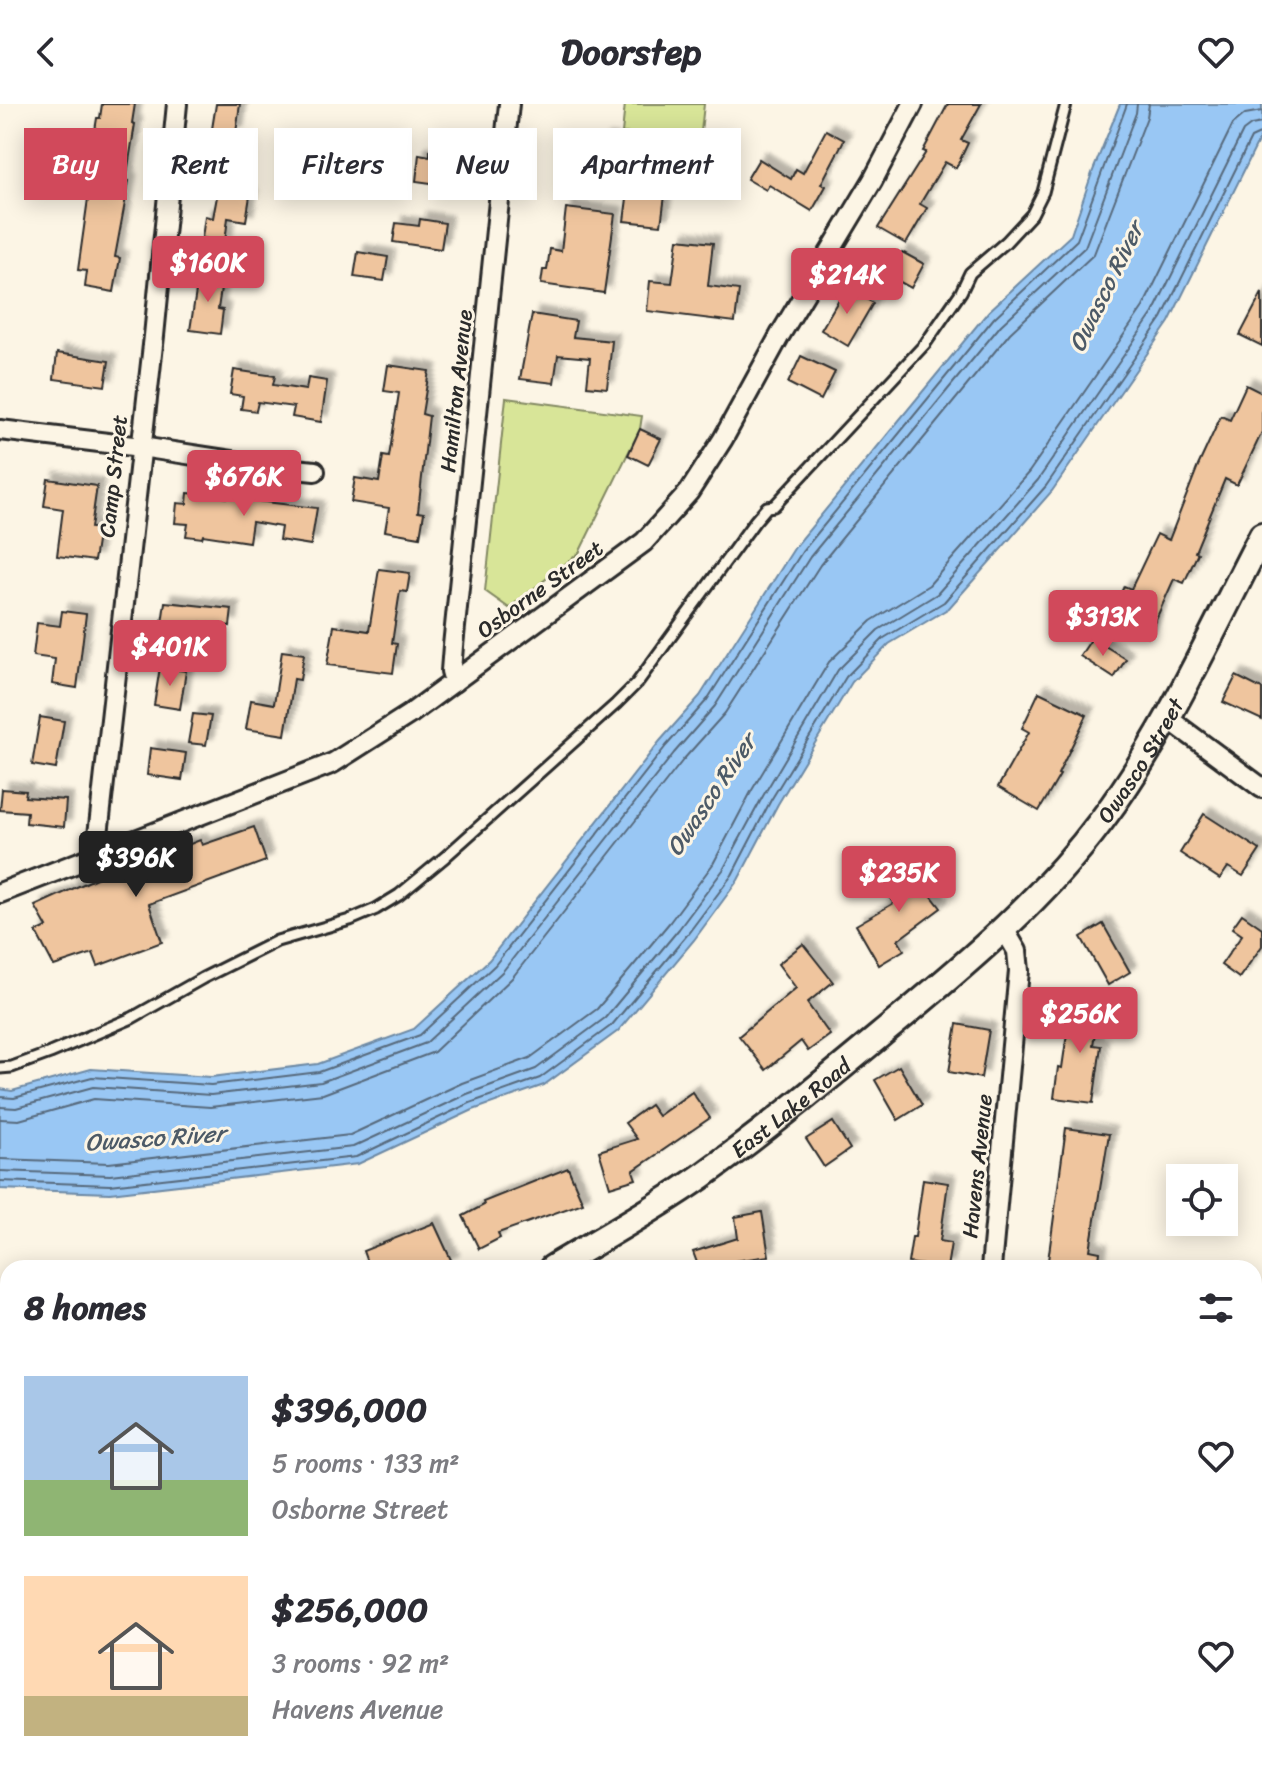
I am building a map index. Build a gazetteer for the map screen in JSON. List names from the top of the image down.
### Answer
{
  "streets": {
    "main road": ["Owasco Street", "East Lake Road"],
    "street": [
      "Hamilton Avenue",
      "Camp Street",
      "Osborne Street",
      "Havens Avenue"
    ]
  },
  "crossings": [
    ["Hamilton Avenue", "Osborne Street"],
    ["Camp Street", "Osborne Street"],
    ["Owasco Street", "East Lake Road"],
    ["Owasco Street", "Havens Avenue"],
    ["East Lake Road", "Havens Avenue"]
  ],
  "water": ["Owasco River"],
  "page": {
    "header": "Doorstep",
    "chip": [
      "Buy",
      "Rent",
      "Filters",
      "New",
      "Apartment"
    ],
    "price": [
      "$160K",
      "$214K",
      "$676K",
      "$313K",
      "$401K",
      "$396K",
      "$235K",
      "$256K"
    ],
    "heading": "8 homes",
    "list": [
      {
        "name": "$396,000",
        "note": "5 rooms · 133 m² · Osborne Street"
      },
      {
        "name": "$256,000",
        "note": "3 rooms · 92 m² · Havens Avenue"
      }
    ]
  }
}
